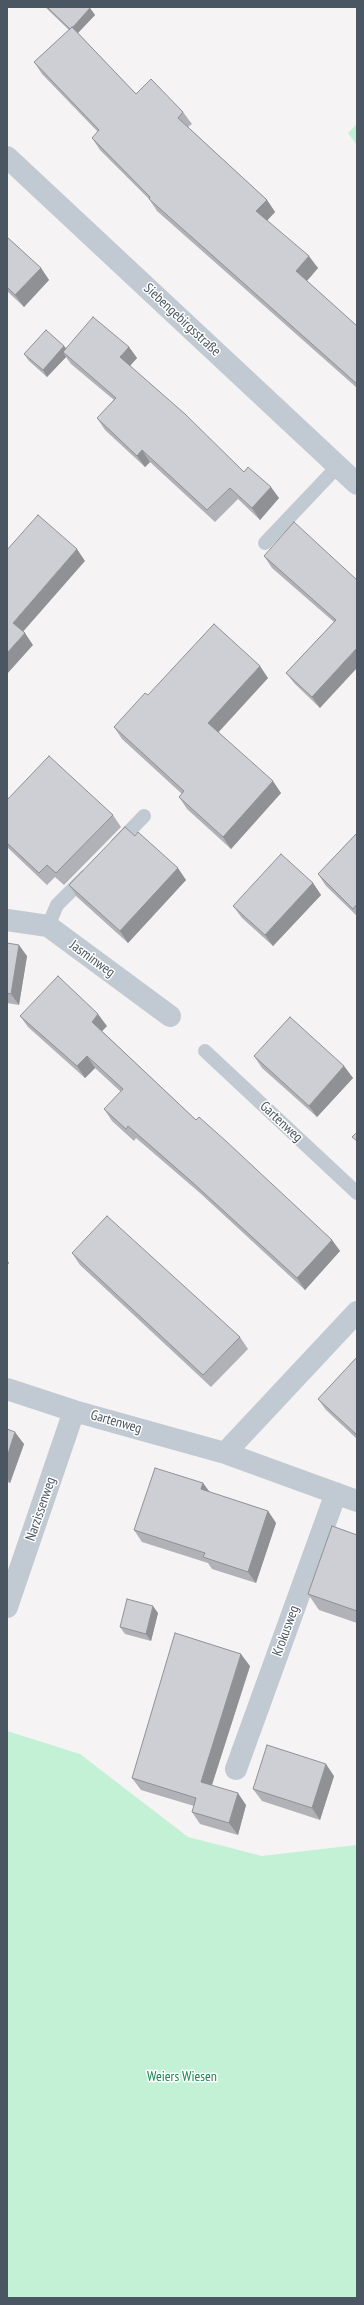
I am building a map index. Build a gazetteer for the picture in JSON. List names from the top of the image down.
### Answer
{
  "streets": {
    "street": [
      "Siebengebirgsstraße",
      "Jasminweg",
      "Gartenweg",
      "Narzissenweg",
      "Krokusweg"
    ]
  },
  "crossings": [
    ["Gartenweg", "Narzissenweg"],
    ["Gartenweg", "Krokusweg"]
  ],
  "parks": ["Weiers Wiesen"]
}
